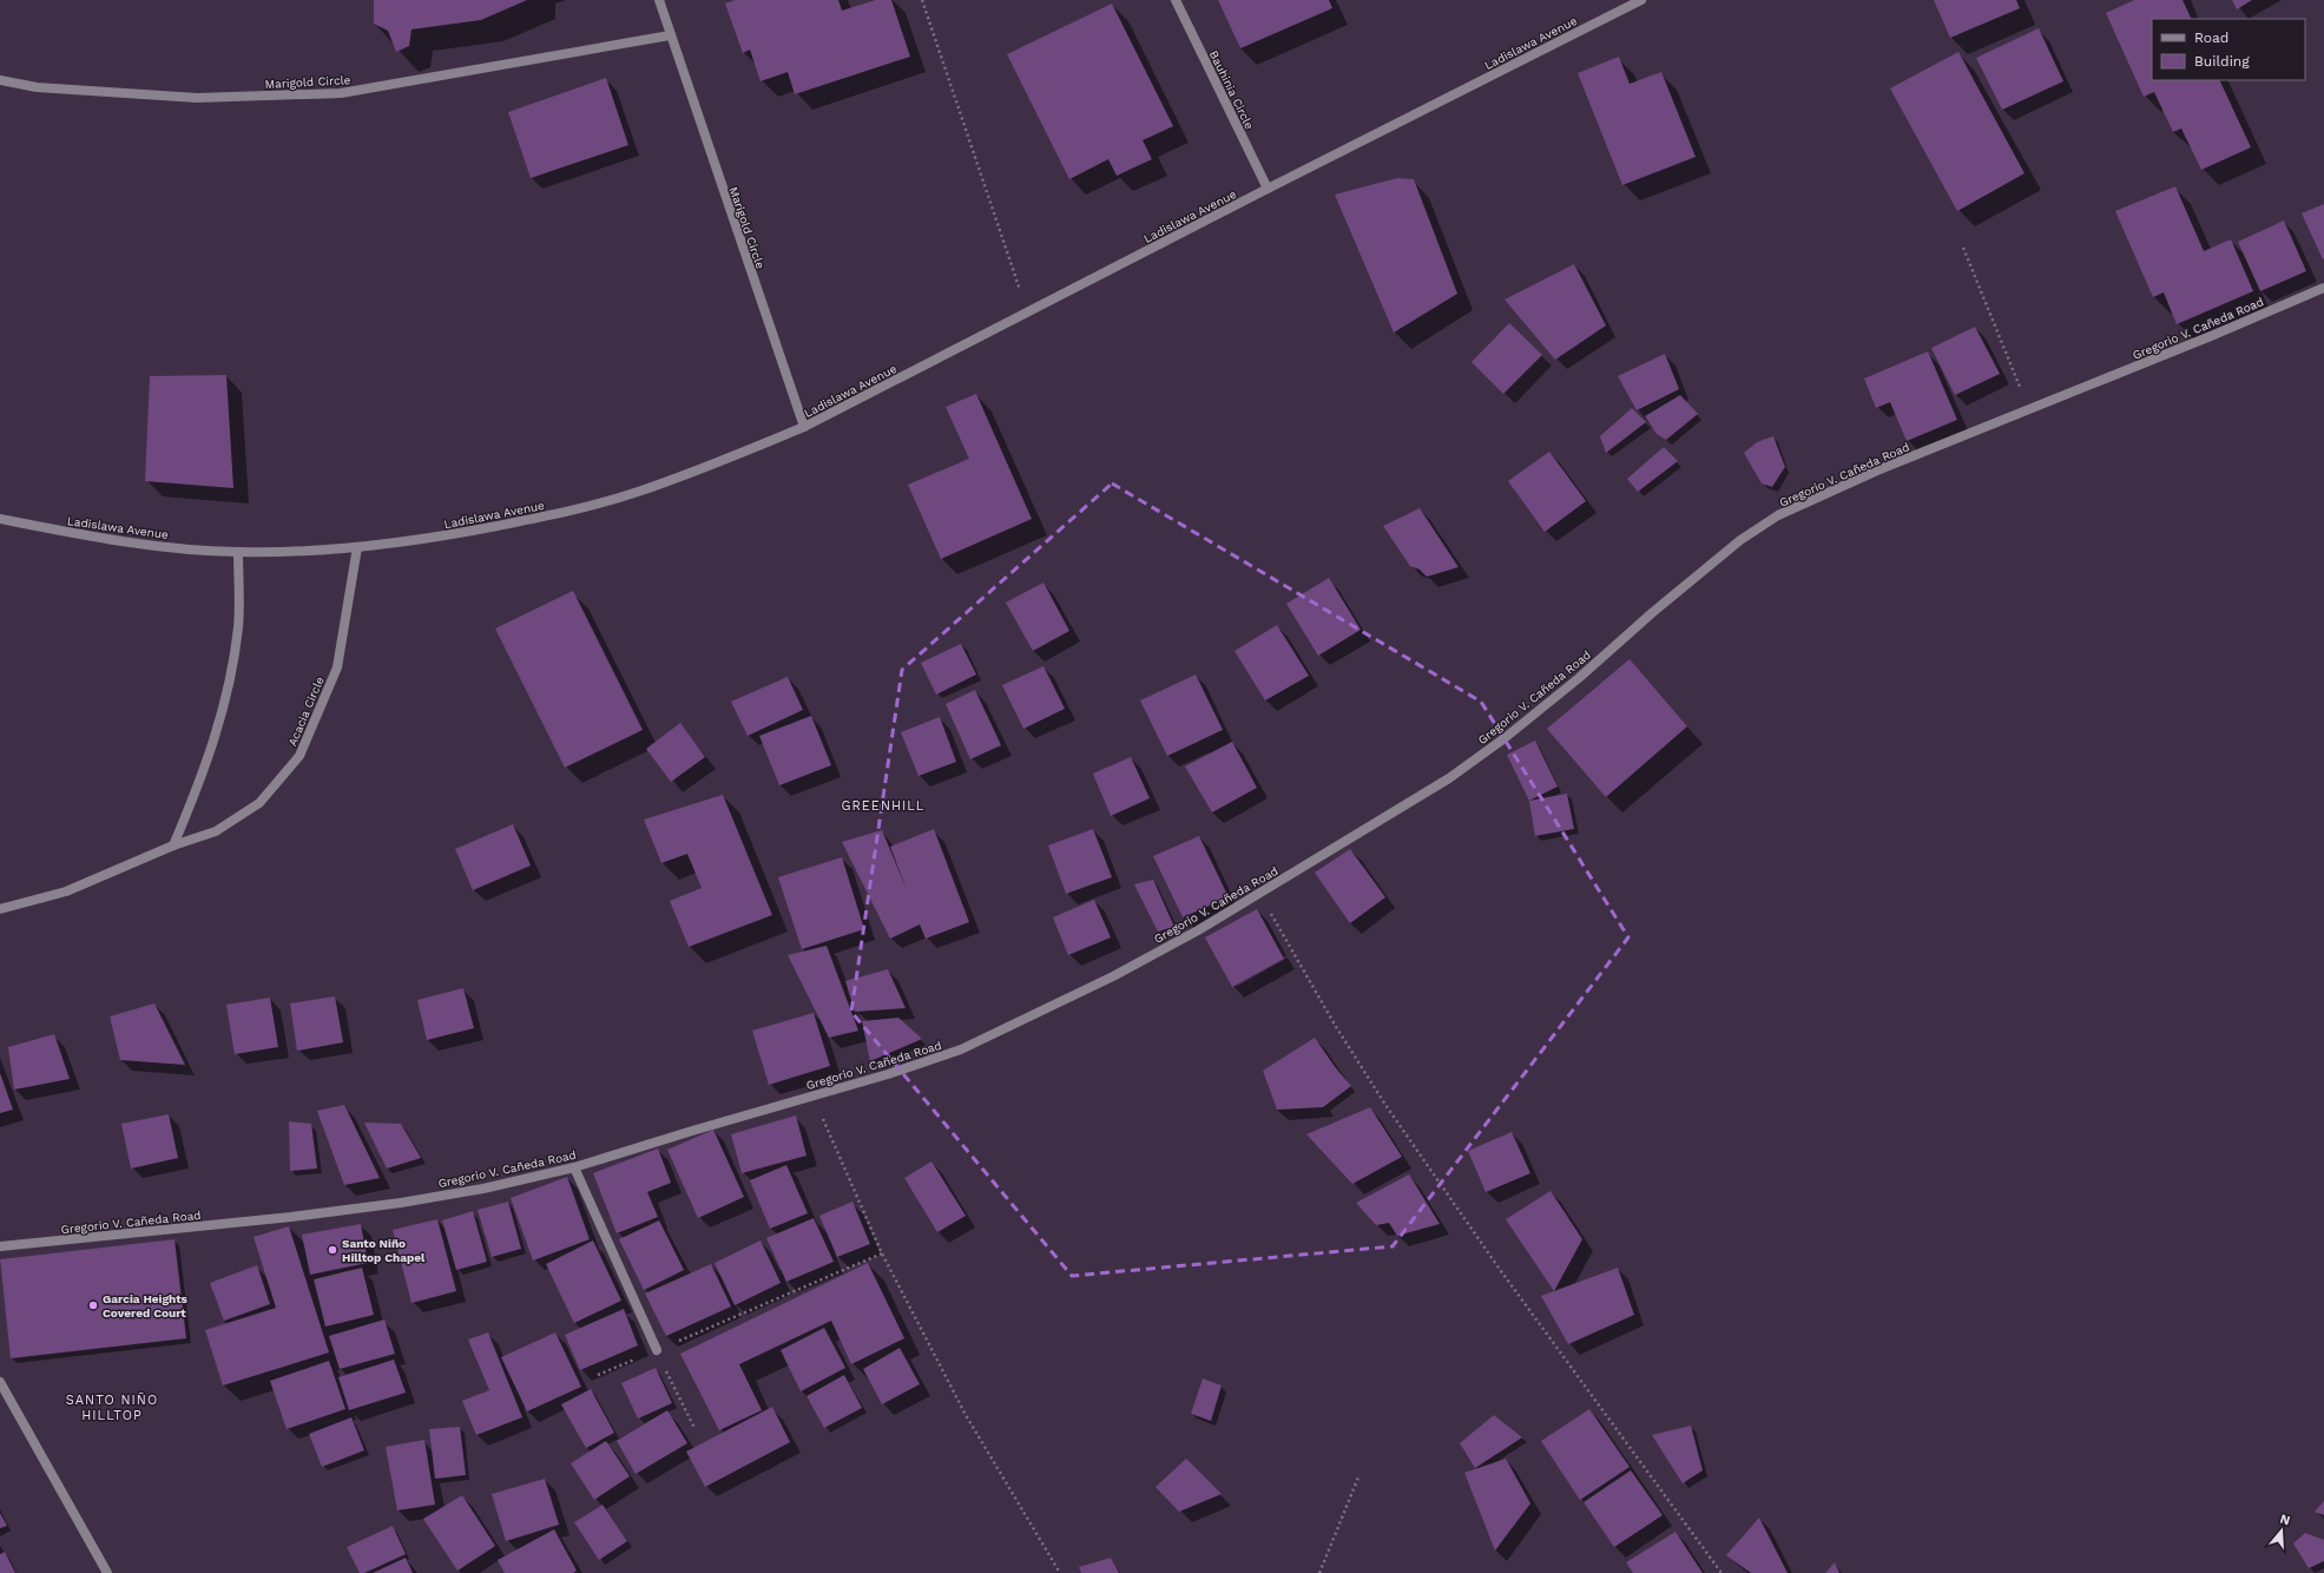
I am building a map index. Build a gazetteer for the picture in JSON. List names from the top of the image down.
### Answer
{
  "streets": {
    "street": [
      "Ladislawa Avenue",
      "Marigold Circle",
      "Bauhinia Circle",
      "Gregorio V. Cañeda Road",
      "Acacia Circle"
    ]
  },
  "crossings": [
    ["Ladislawa Avenue", "Marigold Circle"],
    ["Ladislawa Avenue", "Bauhinia Circle"],
    ["Ladislawa Avenue", "Acacia Circle"]
  ],
  "districts": ["GREENHILL", "SANTO NIÑO HILLTOP"],
  "places": ["Santo Niño Hilltop Chapel", "Garcia Heights Covered Court"],
  "legend": ["Road", "Building"],
  "north": "top"
}
